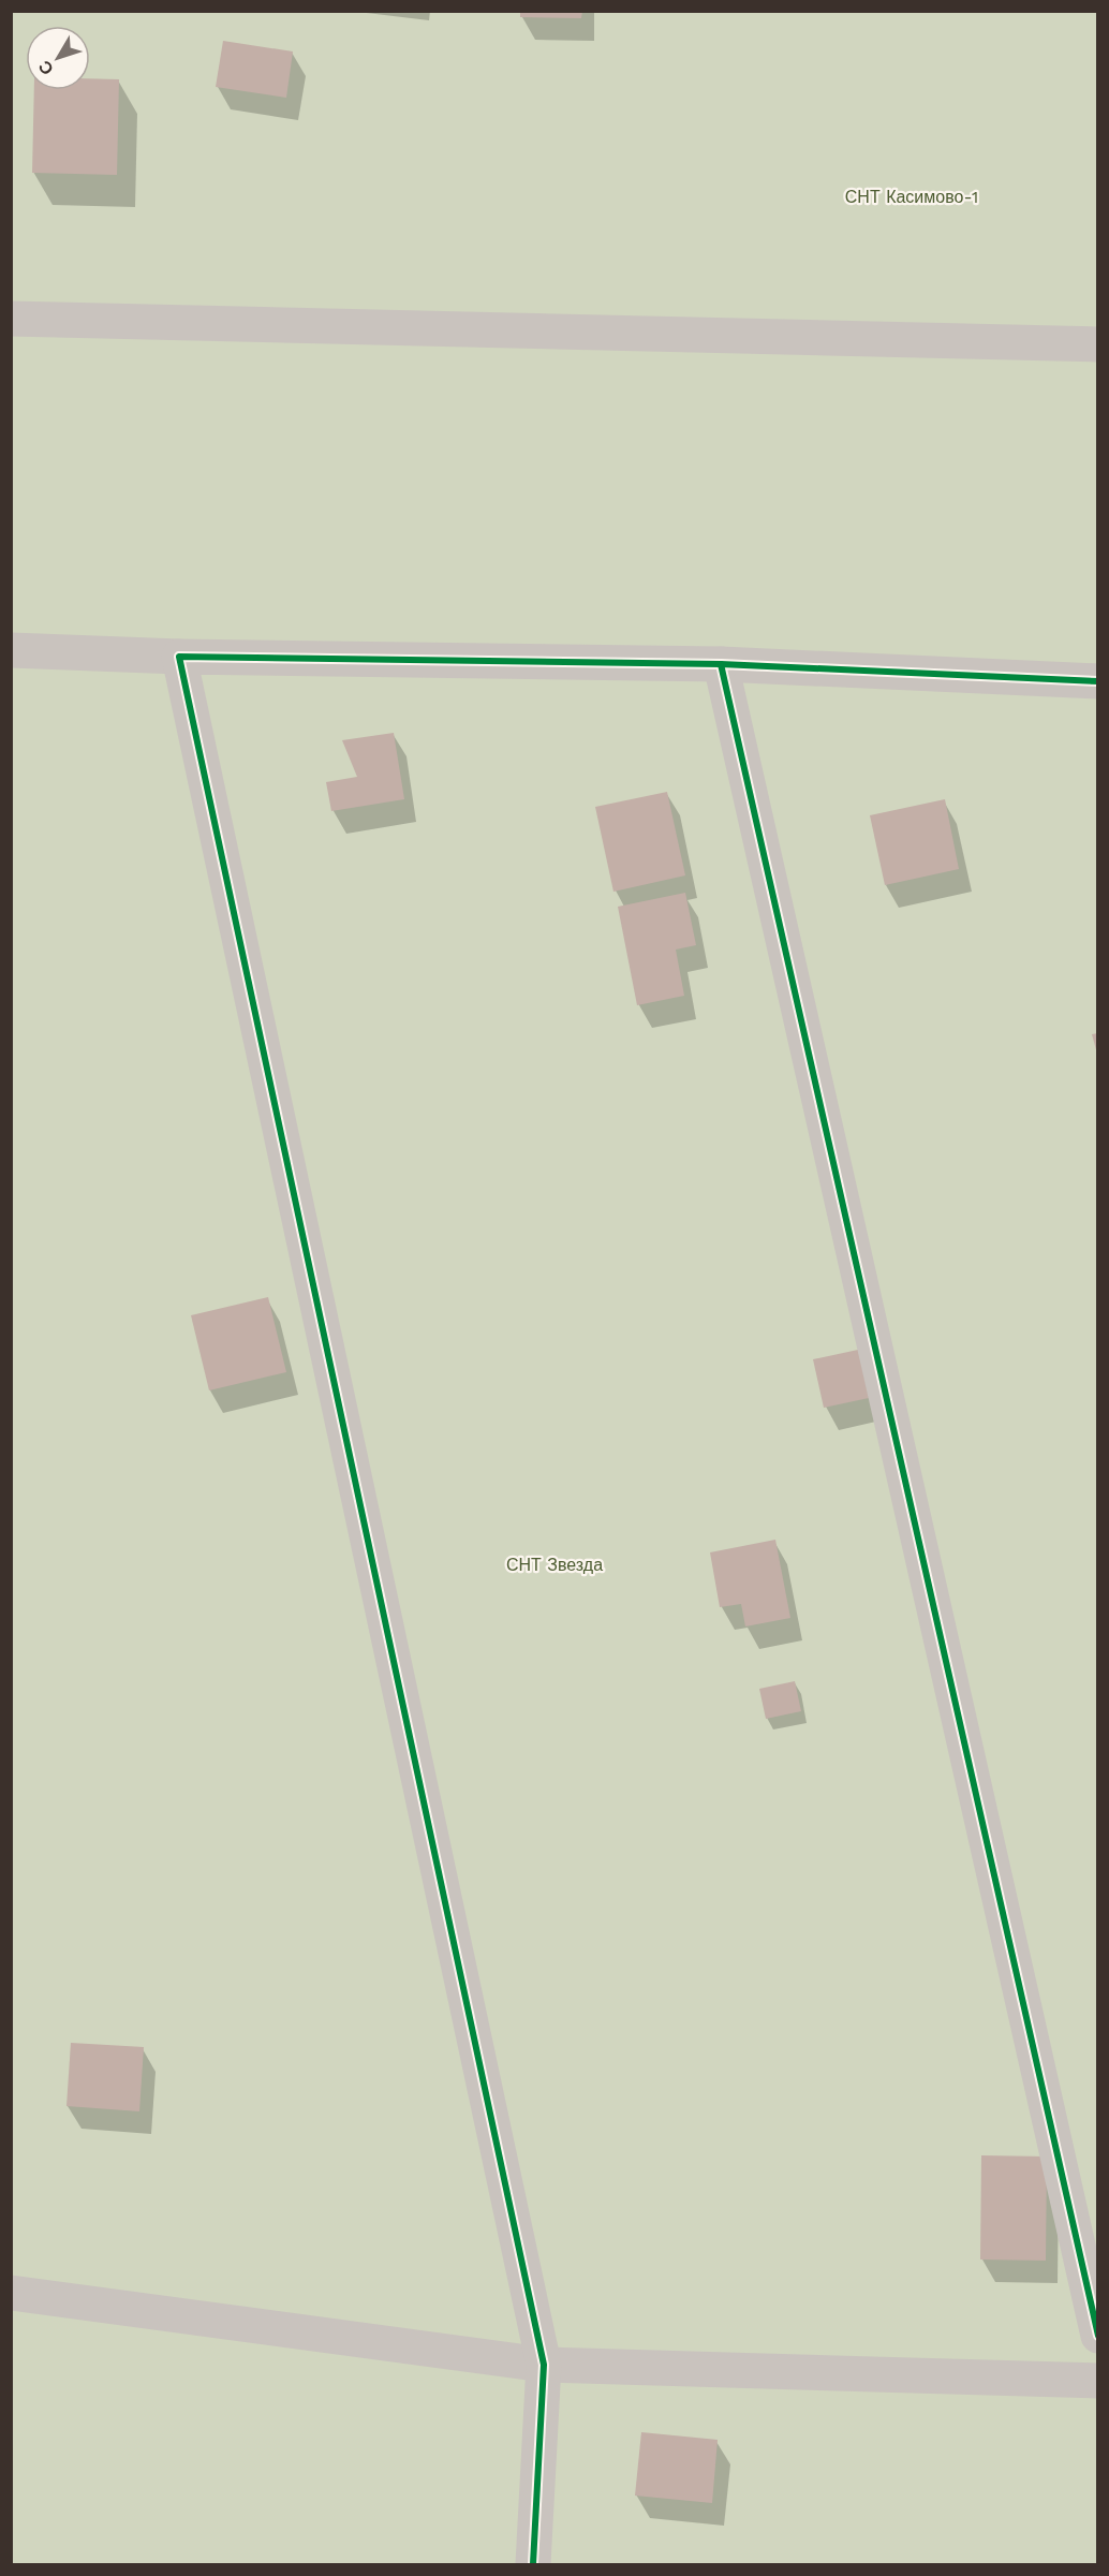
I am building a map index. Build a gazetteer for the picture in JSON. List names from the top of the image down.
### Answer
{
  "parks": ["СНТ Касимово-1", "СНТ Звезда"],
  "north": "bottom left"
}
